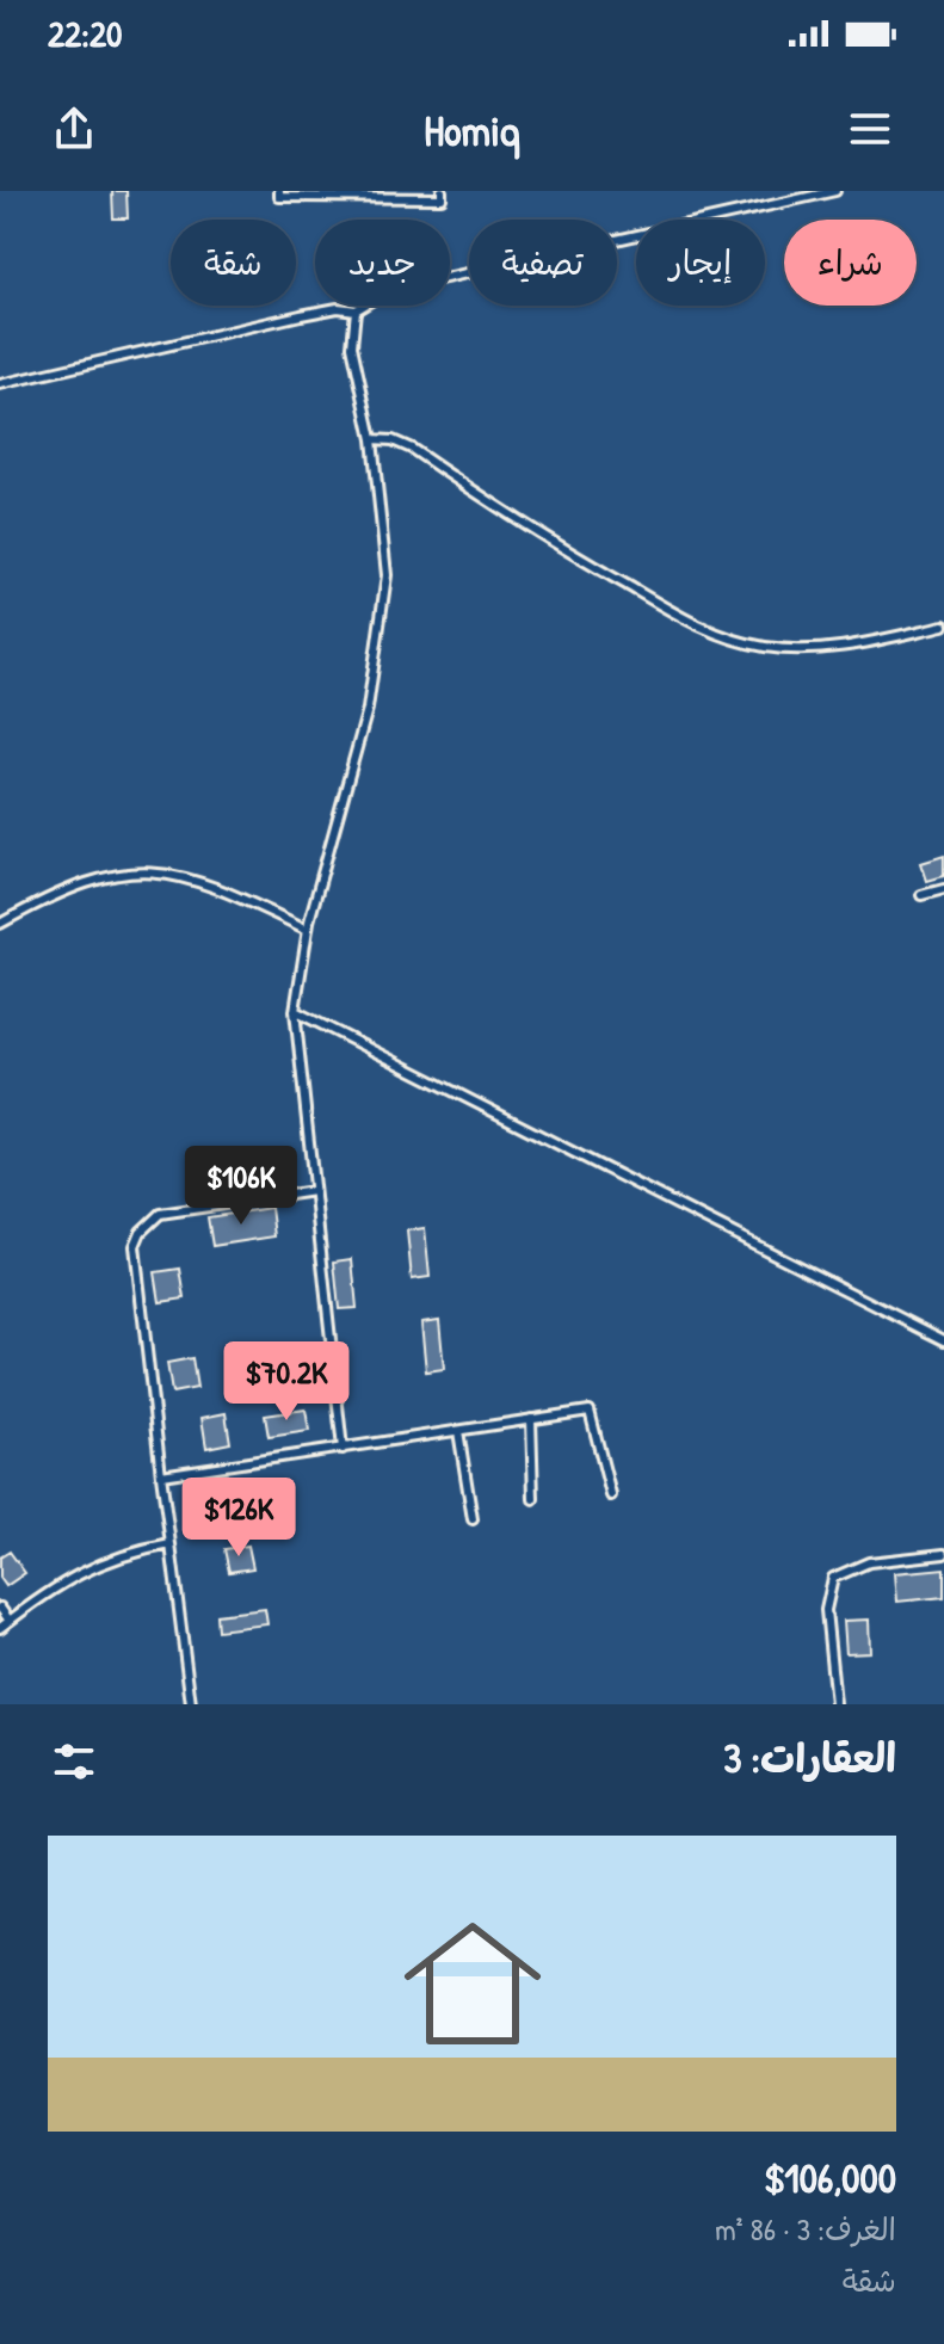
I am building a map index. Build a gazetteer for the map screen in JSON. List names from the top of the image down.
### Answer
{
  "page": {
    "status": "22:20",
    "header": "Homiq",
    "chip": [
      "شراء",
      "إيجار",
      "تصفية",
      "جديد",
      "شقة"
    ],
    "price": ["$106K", "$70.2K", "$126K"],
    "heading": "العقارات: 3",
    "list": [
      {
        "name": "$106,000",
        "note": "الغرف: 3 · 86 m² · شقة"
      }
    ]
  }
}
